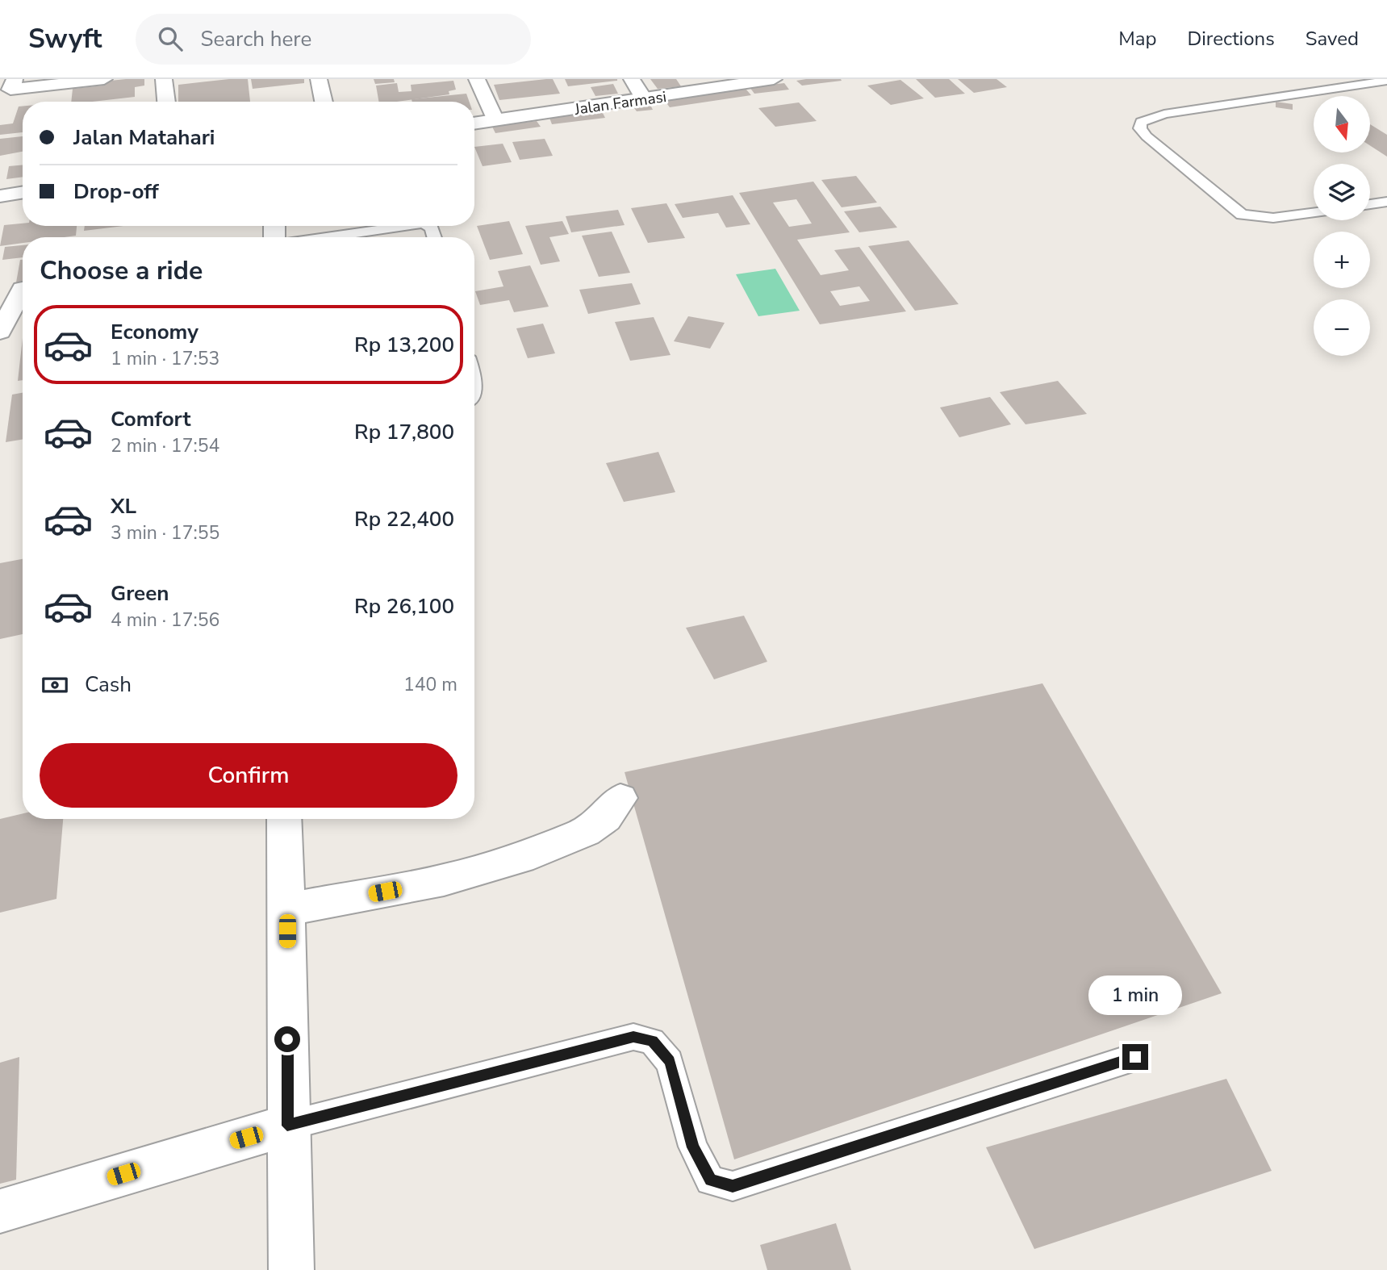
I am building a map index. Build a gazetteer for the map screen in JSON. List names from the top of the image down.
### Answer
{
  "streets": {
    "street": ["Jalan Farmasi"]
  },
  "north": "bottom",
  "page": {
    "header": "Swyft",
    "search": "Search here",
    "nav": ["Map", "Directions", "Saved"],
    "map_buttons": ["+", "−"],
    "banner": ["Jalan Matahari", "Drop-off"],
    "heading": "Choose a ride",
    "list": [
      {
        "name": "Economy",
        "note": "1 min · 17:53",
        "value": "Rp 13,200"
      },
      {
        "name": "Comfort",
        "note": "2 min · 17:54",
        "value": "Rp 17,800"
      },
      {
        "name": "XL",
        "note": "3 min · 17:55",
        "value": "Rp 22,400"
      },
      {
        "name": "Green",
        "note": "4 min · 17:56",
        "value": "Rp 26,100"
      }
    ],
    "pay": ["Cash", "140 m"],
    "buttons": "Confirm",
    "bubble": "1 min"
  }
}
